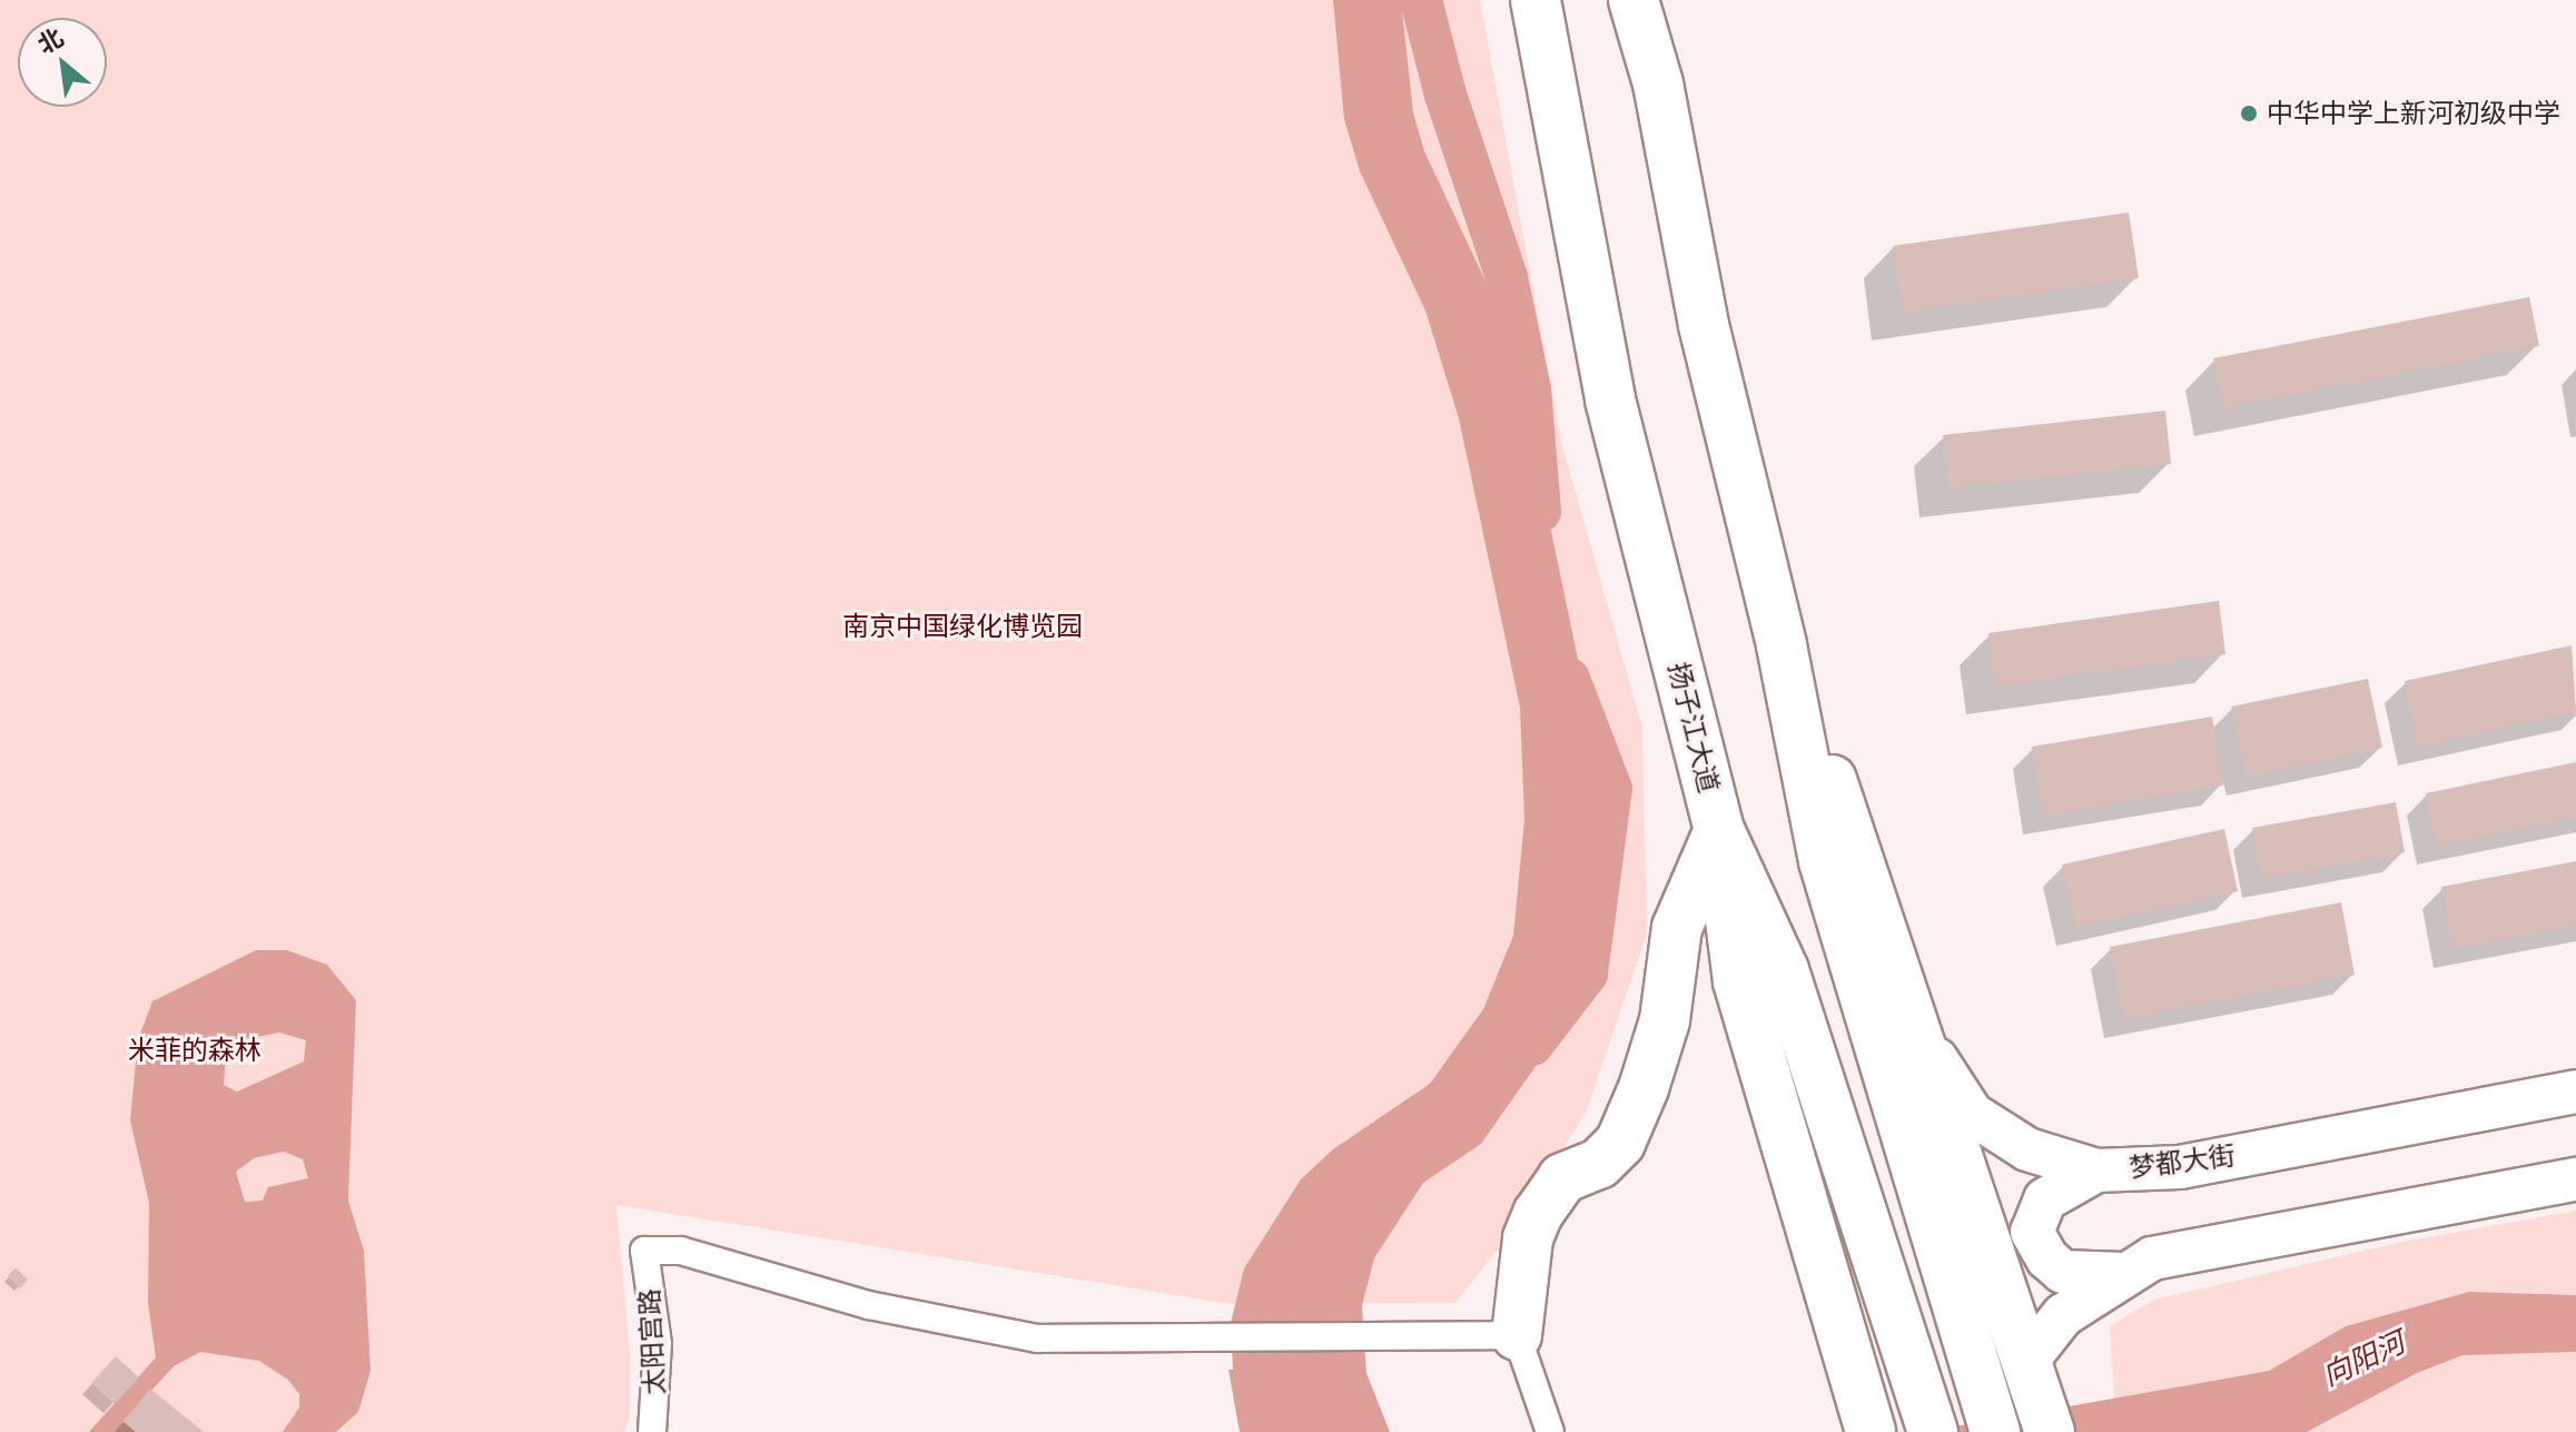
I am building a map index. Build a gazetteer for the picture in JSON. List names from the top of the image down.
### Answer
{
  "streets": {
    "highway": ["扬子江大道"],
    "main road": ["梦都大街"],
    "street": ["太阳宫路"]
  },
  "water": ["向阳河"],
  "parks": ["南京中国绿化博览园", "米菲的森林"],
  "places": ["中华中学上新河初级中学"],
  "north": "top left"
}
